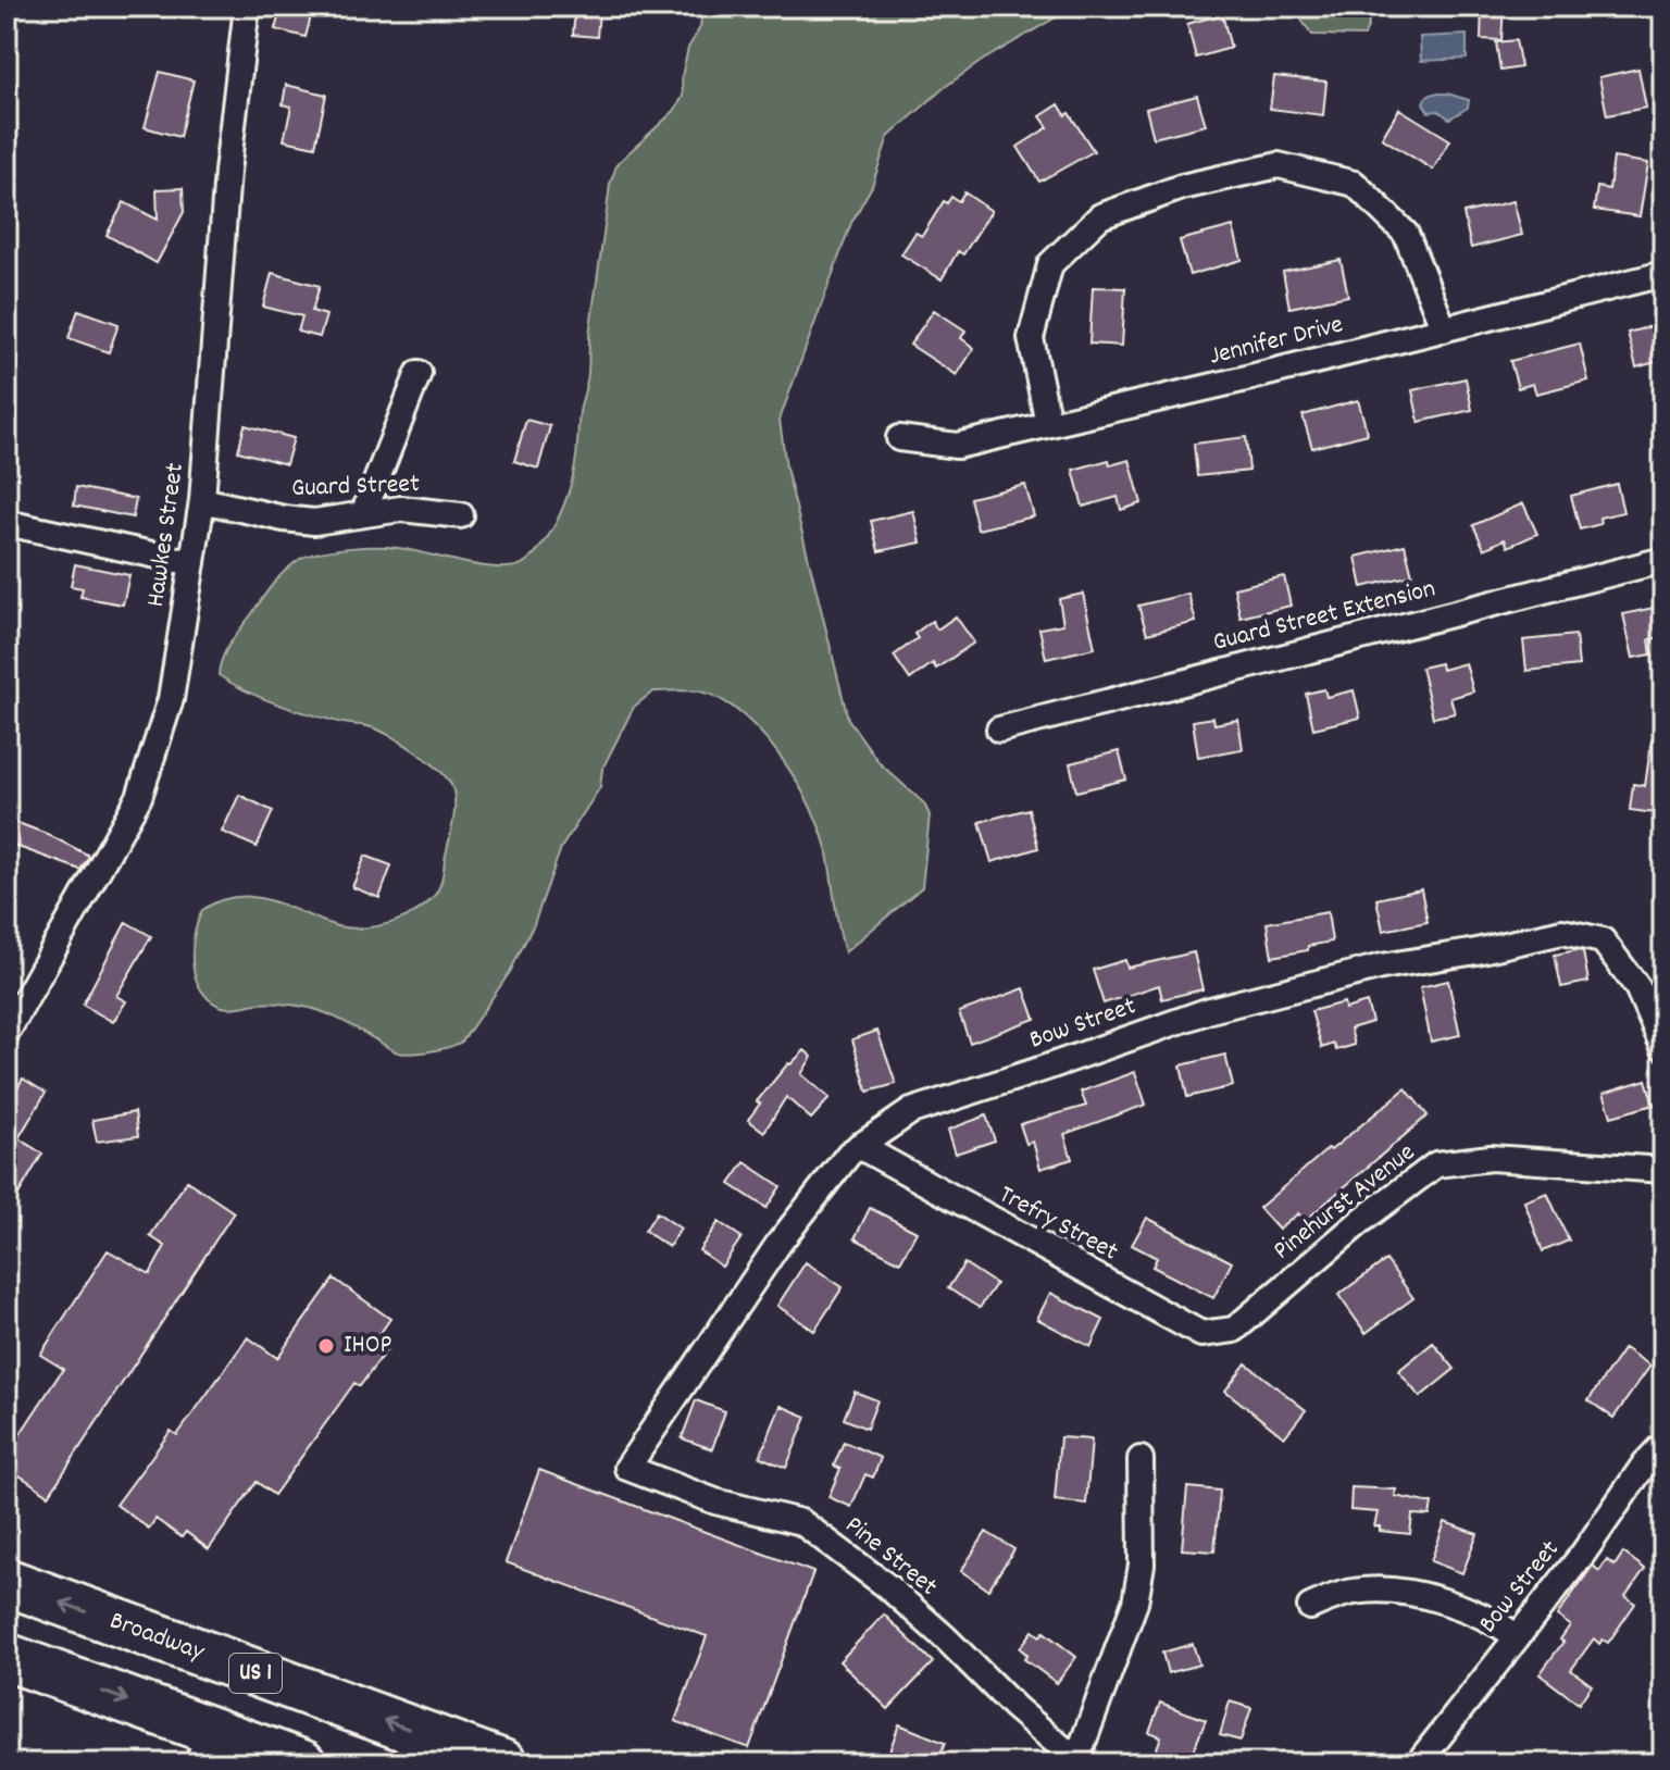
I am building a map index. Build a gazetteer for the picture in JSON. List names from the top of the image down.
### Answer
{
  "streets": {
    "highway": ["Broadway", "US 1"],
    "street": [
      "Jennifer Drive",
      "Guard Street",
      "Hawkes Street",
      "Guard Street Extension",
      "Bow Street",
      "Pinehurst Avenue",
      "Trefry Street",
      "Pine Street"
    ]
  },
  "crossings": [
    ["Guard Street", "Hawkes Street"],
    ["Bow Street", "Trefry Street"],
    ["Bow Street", "Pine Street"],
    ["Pinehurst Avenue", "Trefry Street"]
  ],
  "places": ["IHOP"]
}
